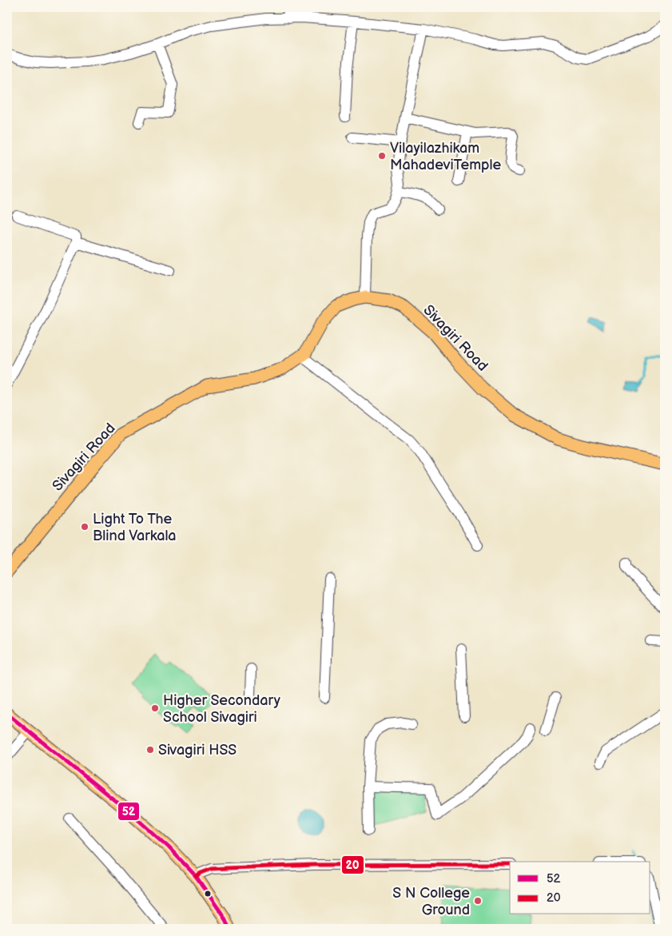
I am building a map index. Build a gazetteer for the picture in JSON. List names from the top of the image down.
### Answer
{
  "streets": {
    "main road": ["Sivagiri Road"]
  },
  "places": [
    "Vilayilazhikam MahadeviTemple",
    "Light To The Blind Varkala",
    "Higher Secondary School Sivagiri",
    "Sivagiri HSS",
    "S N College Ground"
  ],
  "lines": ["transit line 52", "transit line 20"],
  "legend": ["52", "20"]
}
